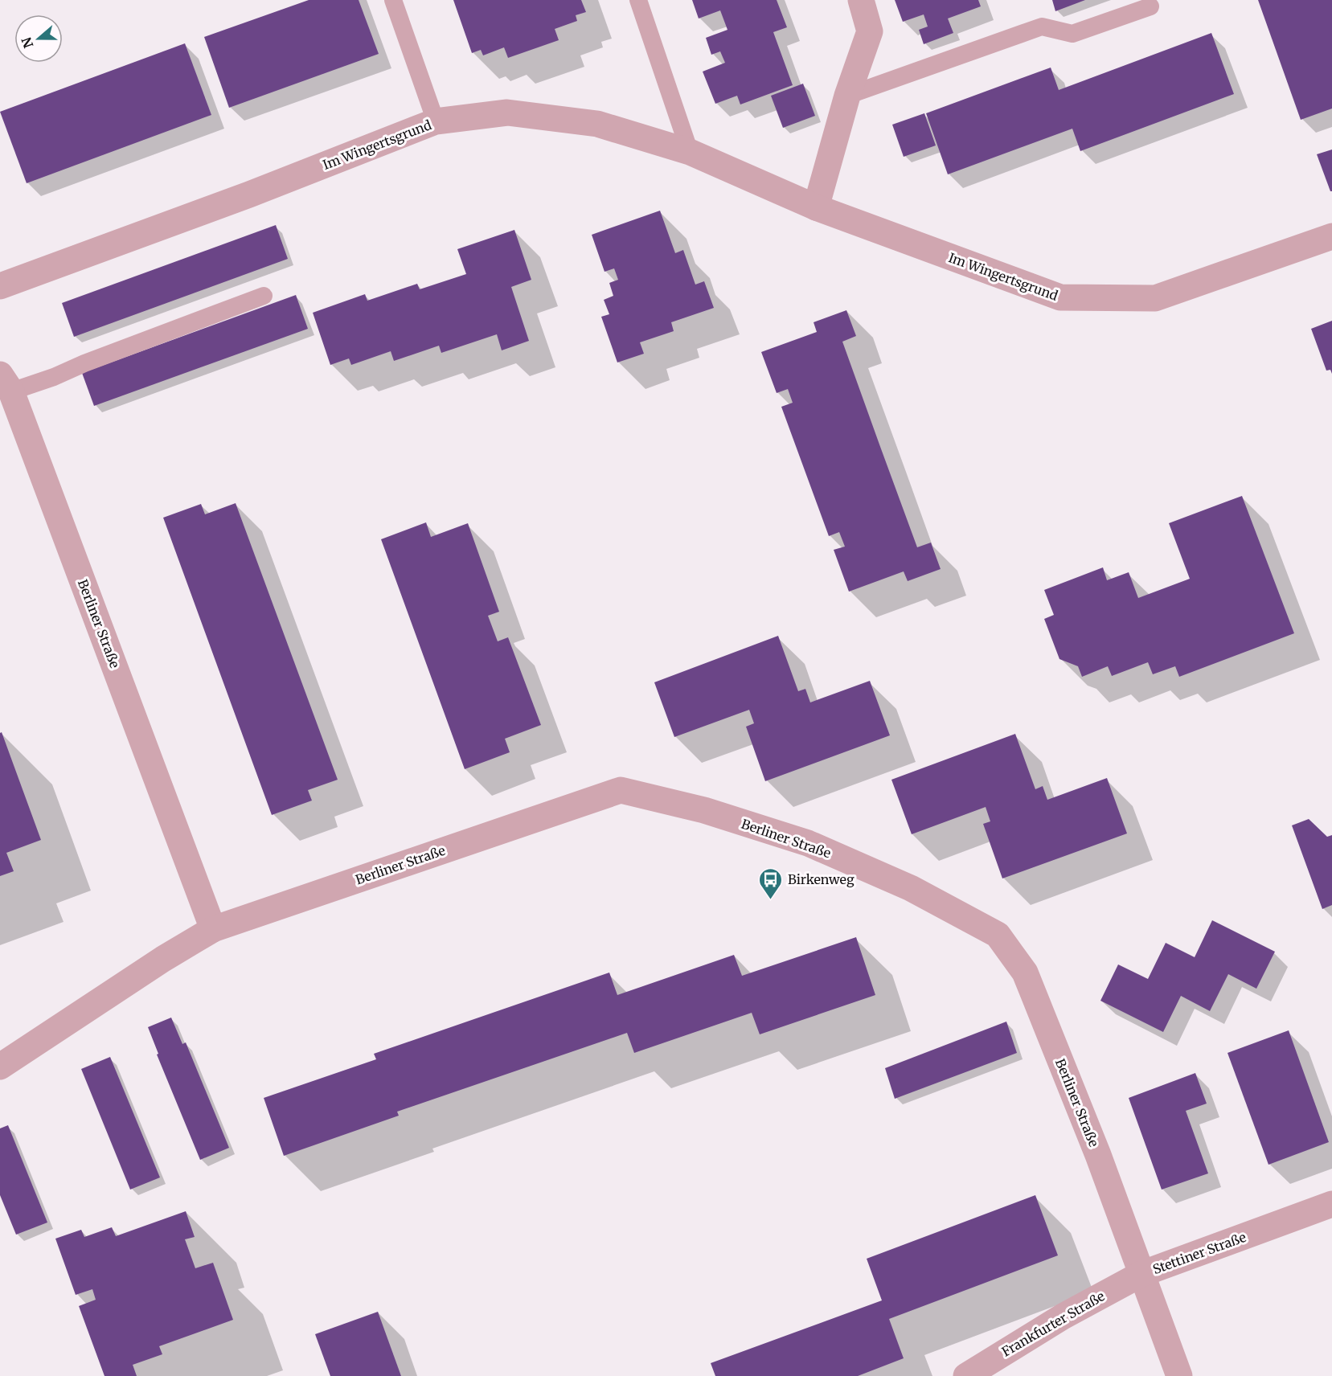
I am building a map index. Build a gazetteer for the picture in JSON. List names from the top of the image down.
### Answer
{
  "streets": {
    "street": [
      "Im Wingertsgrund",
      "Berliner Straße",
      "Stettiner Straße",
      "Frankfurter Straße"
    ]
  },
  "crossings": [
    ["Berliner Straße", "Stettiner Straße"],
    ["Berliner Straße", "Frankfurter Straße"],
    ["Stettiner Straße", "Frankfurter Straße"]
  ],
  "places": {
    "bus stop": ["Birkenweg"]
  },
  "north": "left"
}
